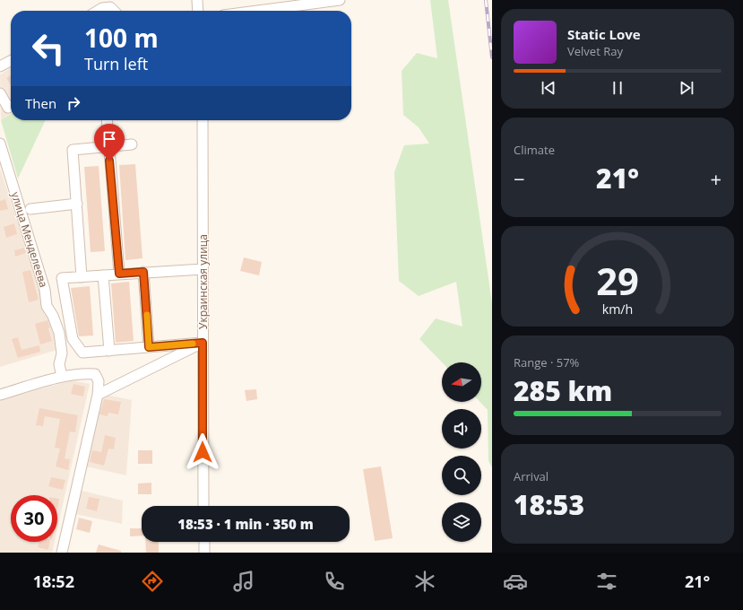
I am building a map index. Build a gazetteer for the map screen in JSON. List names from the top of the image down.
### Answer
{
  "streets": {
    "street": ["улица Менделеева", "Украинская улица"]
  },
  "north": "left",
  "page": {
    "turn": ["100 m", "Turn left"],
    "song": ["Static Love", "Velvet Ray"],
    "then": "Then",
    "tile": [
      "Climate",
      ["Range · 57%", "285 km"],
      ["Arrival", "18:53"]
    ],
    "heat": ["−", "21°", "+"],
    "limit": "30",
    "trip": "18:53 · 1 min · 350 m",
    "tabs": ["18:52", "21°"],
    "gauge": ["29", "km/h"]
  }
}
